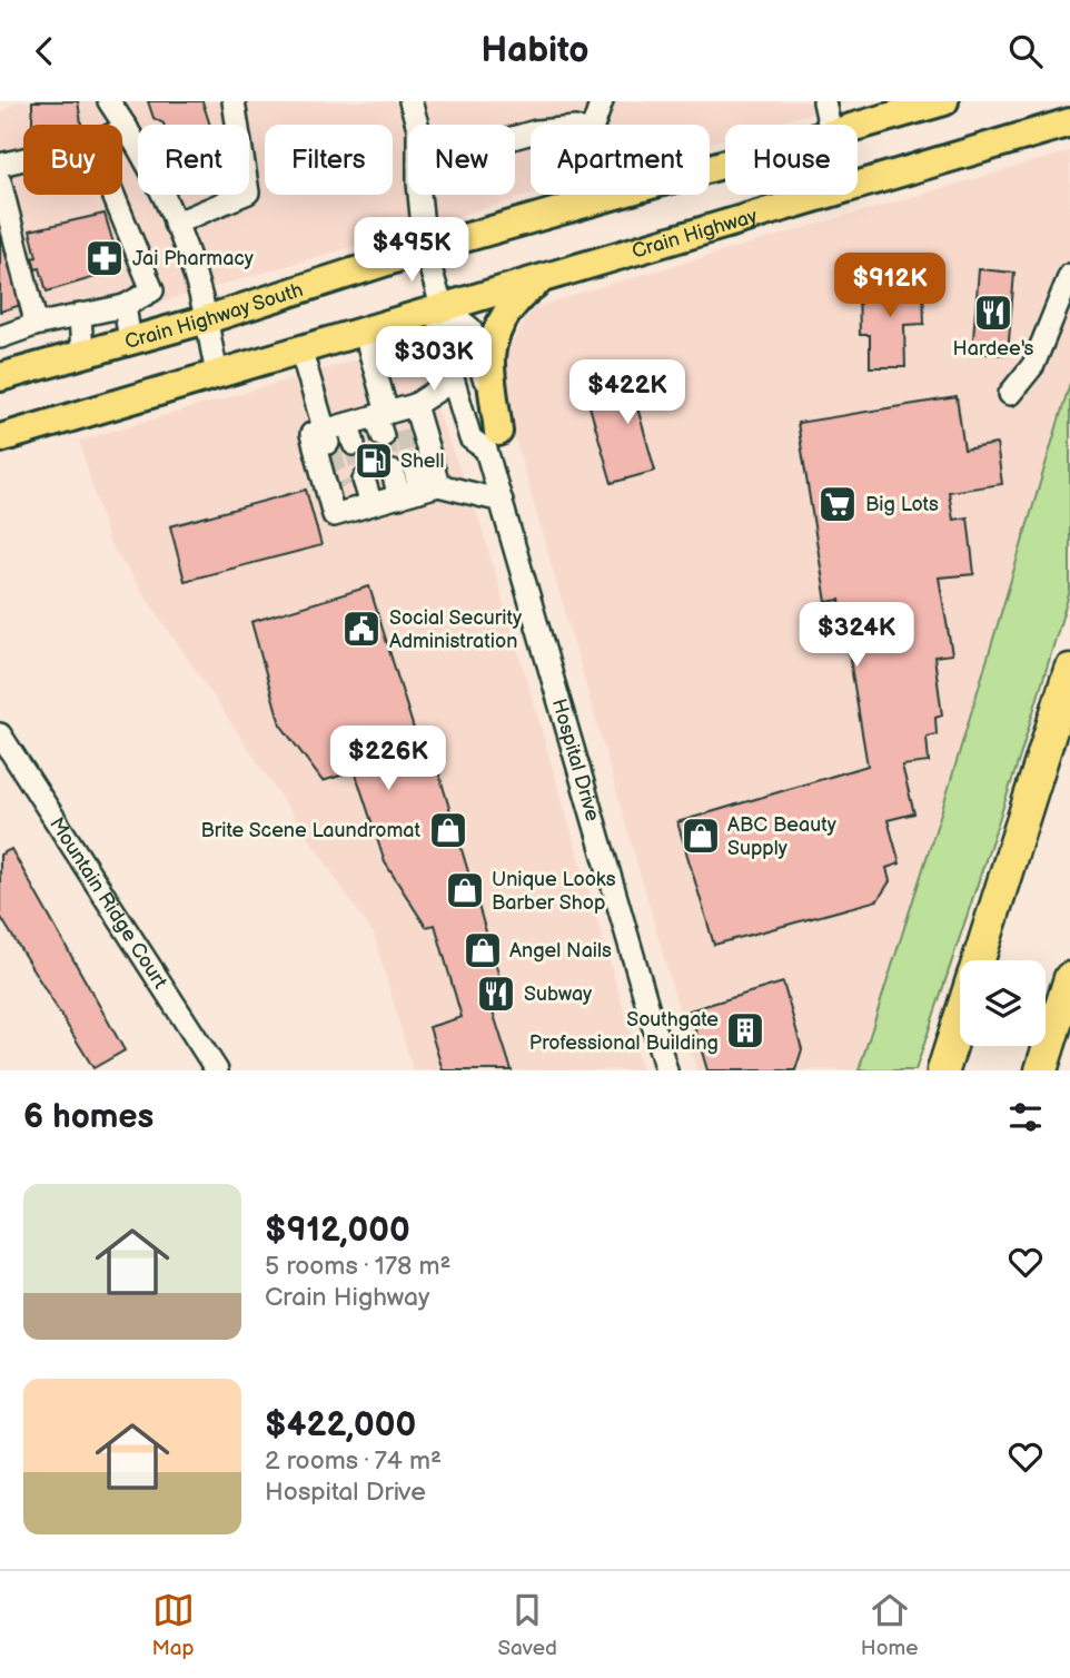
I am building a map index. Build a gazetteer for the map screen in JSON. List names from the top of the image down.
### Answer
{
  "streets": {
    "main road": ["Crain Highway", "Crain Highway South"],
    "street": ["Hospital Drive", "Mountain Ridge Court"]
  },
  "crossings": [
    ["Crain Highway", "Hospital Drive"],
    ["Crain Highway South", "Hospital Drive"]
  ],
  "places": {
    "pharmacy": ["Jai Pharmacy"],
    "restaurant": ["Hardee's", "Subway"],
    "fuel station": ["Shell"],
    "supermarket": ["Big Lots"],
    "public building": ["Social Security Administration"],
    "shop": [
      "Brite Scene Laundromat",
      "ABC Beauty Supply",
      "Unique Looks Barber Shop",
      "Angel Nails"
    ],
    "building": ["Southgate Professional Building"]
  },
  "page": {
    "header": "Habito",
    "chip": [
      "Buy",
      "Rent",
      "Filters",
      "New",
      "Apartment",
      "House"
    ],
    "price": [
      "$495K",
      "$912K",
      "$303K",
      "$422K",
      "$324K",
      "$226K"
    ],
    "heading": "6 homes",
    "list": [
      {
        "name": "$912,000",
        "note": "5 rooms · 178 m² · Crain Highway"
      },
      {
        "name": "$422,000",
        "note": "2 rooms · 74 m² · Hospital Drive"
      }
    ],
    "tabs": ["Map", "Saved", "Home"]
  }
}
